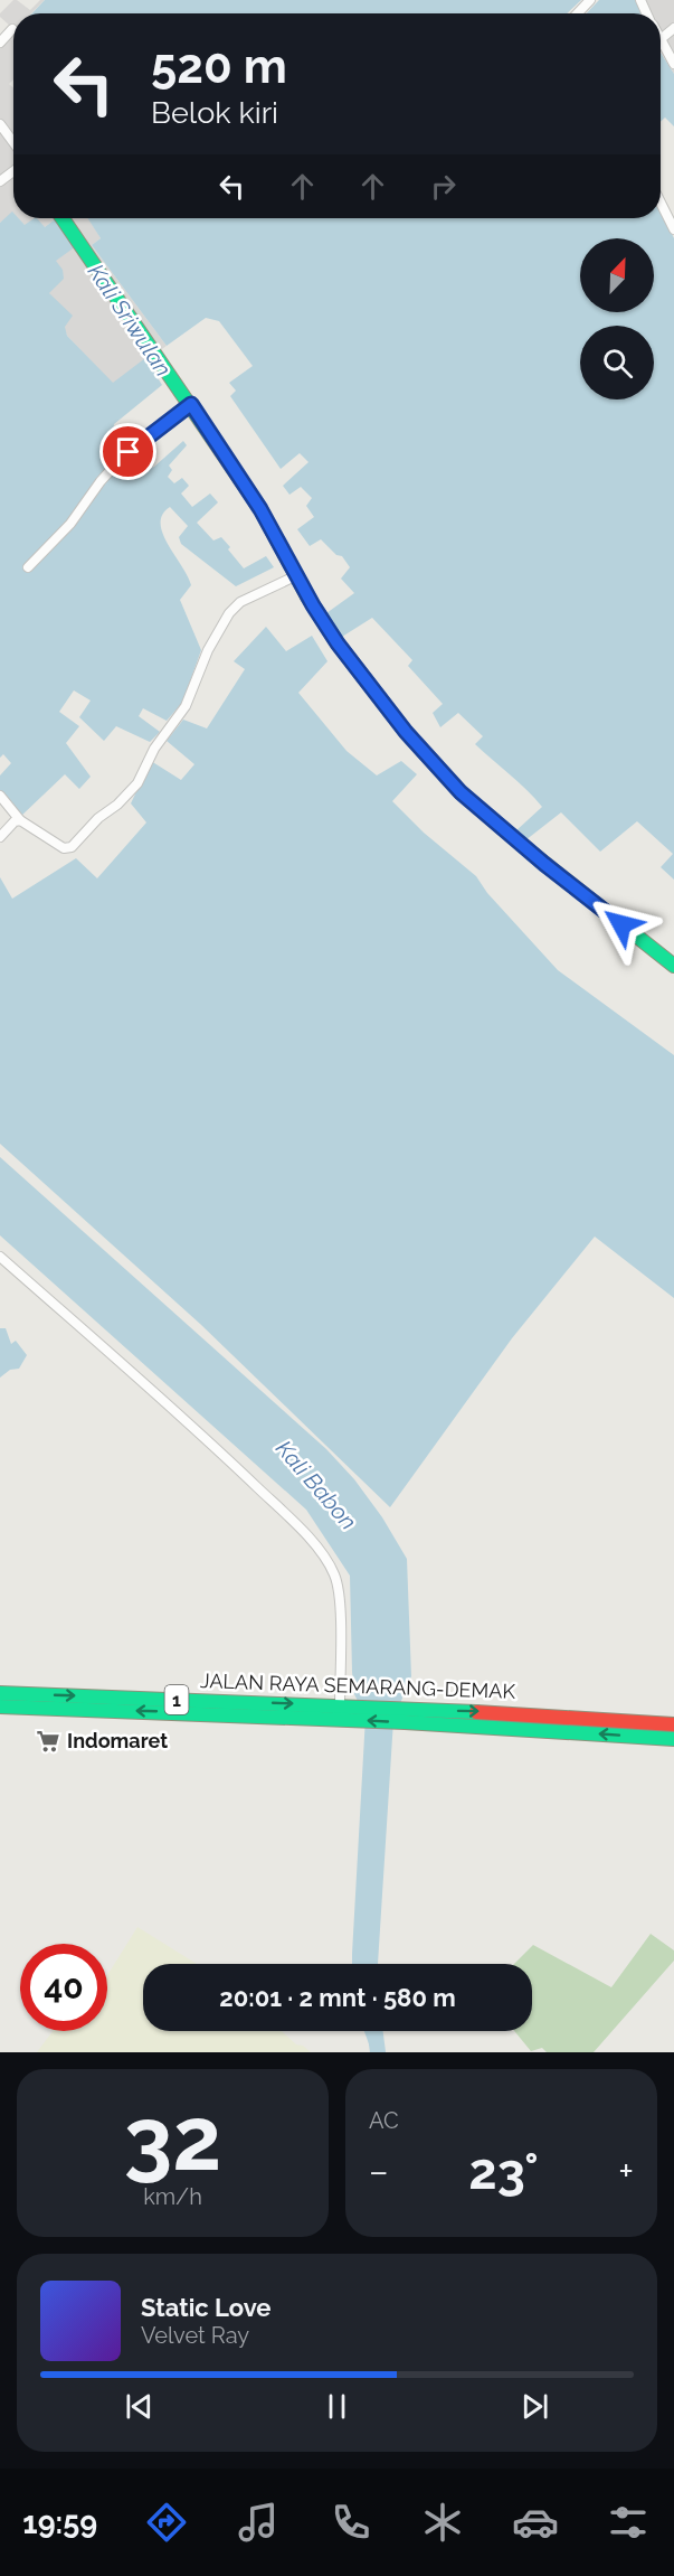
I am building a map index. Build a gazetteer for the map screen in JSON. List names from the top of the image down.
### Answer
{
  "streets": {
    "main road": ["JALAN RAYA SEMARANG-DEMAK", "1"]
  },
  "water": ["Kali Sriwulan", "Kali Babon"],
  "places": {
    "supermarket": ["Indomaret"]
  },
  "north": "top right",
  "page": {
    "turn": ["520 m", "Belok kiri"],
    "limit": "40",
    "trip": "20:01 · 2 mnt · 580 m",
    "tile": [
      ["32", "km/h"],
      "AC"
    ],
    "heat": ["−", "23°", "+"],
    "song": ["Static Love", "Velvet Ray"],
    "tabs": "19:59"
  }
}
